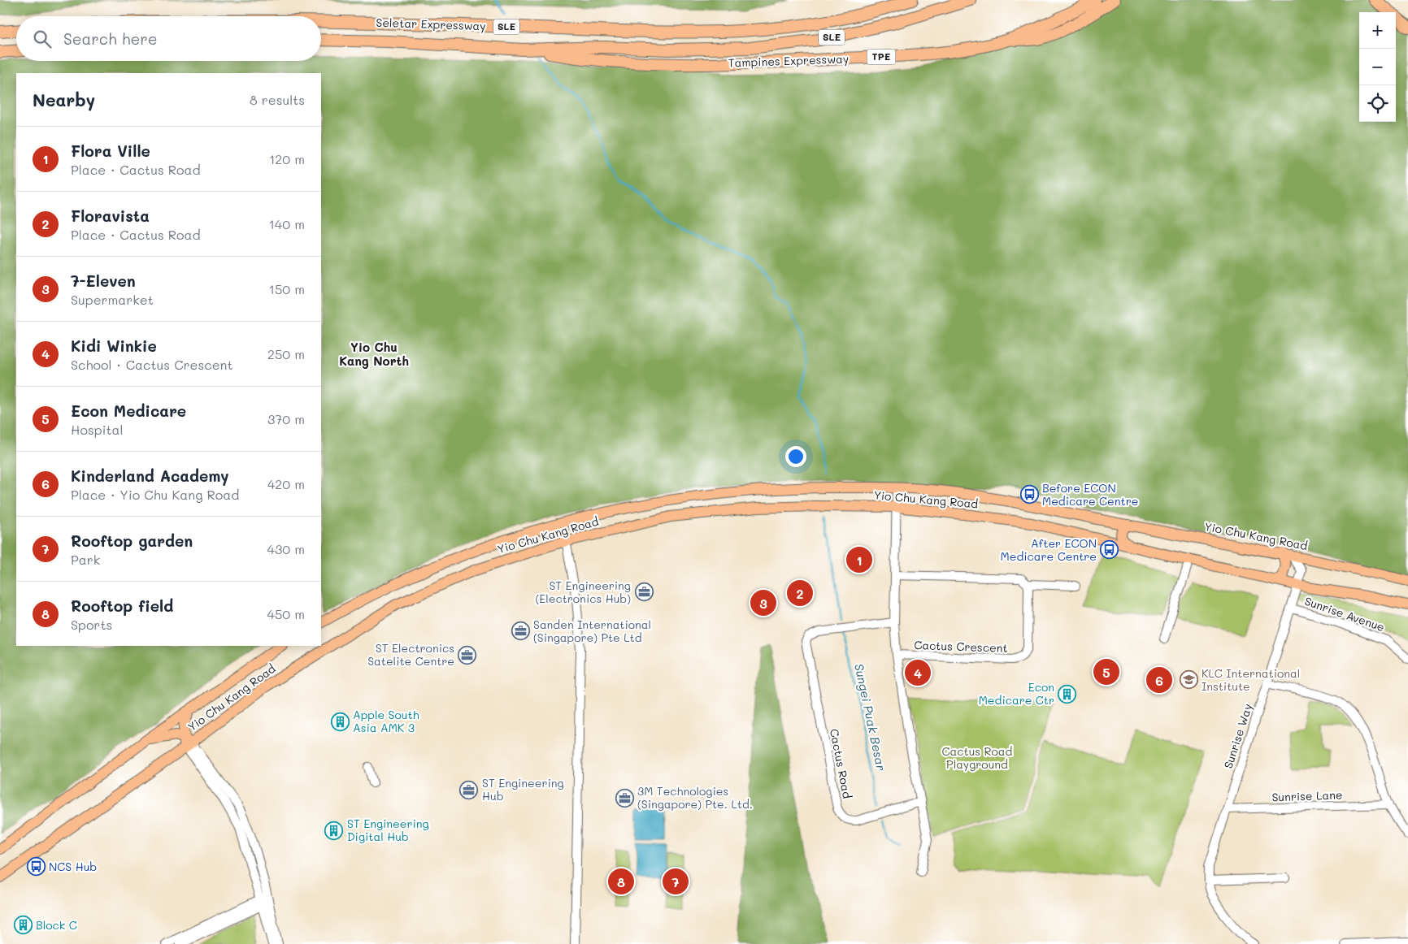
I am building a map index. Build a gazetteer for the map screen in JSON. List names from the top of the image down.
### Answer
{
  "streets": {
    "highway": [
      "Seletar Expressway",
      "SLE",
      "TPE",
      "Tampines Expressway"
    ],
    "main road": ["Yio Chu Kang Road"],
    "street": [
      "Sunrise Avenue",
      "Cactus Crescent",
      "Sunrise Way",
      "Cactus Road",
      "Sunrise Lane"
    ]
  },
  "crossings": [
    ["Seletar Expressway", "Tampines Expressway"],
    ["Yio Chu Kang Road", "Sunrise Way"],
    ["Sunrise Avenue", "Sunrise Way"],
    ["Sunrise Way", "Sunrise Lane"]
  ],
  "districts": ["Yio Chu Kang North"],
  "water": ["Sungei Puak Besar"],
  "parks": ["Cactus Road Playground"],
  "places": {
    "bus stop": ["Before ECON Medicare Centre", "After ECON Medicare Centre", "NCS Hub"],
    "office": [
      "ST Engineering (Electronics Hub)",
      "Sanden International (Singapore) Pte Ltd",
      "ST Electronics Satelite Centre",
      "ST Engineering Hub",
      "3M Technologies (Singapore) Pte. Ltd."
    ],
    "school or university": ["KLC International Institute"],
    "building": [
      "Econ Medicare Ctr",
      "Apple South Asia AMK 3",
      "ST Engineering Digital Hub",
      "Block C"
    ]
  },
  "page": {
    "map_buttons": ["+", "−"],
    "search": "Search here",
    "heading": ["Nearby", "8 results"],
    "list": [
      {
        "mark": "1",
        "name": "Flora Ville",
        "note": "Place · Cactus Road",
        "value": "120 m"
      },
      {
        "mark": "2",
        "name": "Floravista",
        "note": "Place · Cactus Road",
        "value": "140 m"
      },
      {
        "mark": "3",
        "name": "7-Eleven",
        "note": "Supermarket",
        "value": "150 m"
      },
      {
        "mark": "4",
        "name": "Kidi Winkie",
        "note": "School · Cactus Crescent",
        "value": "250 m"
      },
      {
        "mark": "5",
        "name": "Econ Medicare",
        "note": "Hospital",
        "value": "370 m"
      },
      {
        "mark": "6",
        "name": "Kinderland Academy",
        "note": "Place · Yio Chu Kang Road",
        "value": "420 m"
      },
      {
        "mark": "7",
        "name": "Rooftop garden",
        "note": "Park",
        "value": "430 m"
      },
      {
        "mark": "8",
        "name": "Rooftop field",
        "note": "Sports",
        "value": "450 m"
      }
    ],
    "pins": [
      "1",
      "2",
      "3",
      "5",
      "4",
      "6",
      "7",
      "8"
    ]
  }
}
